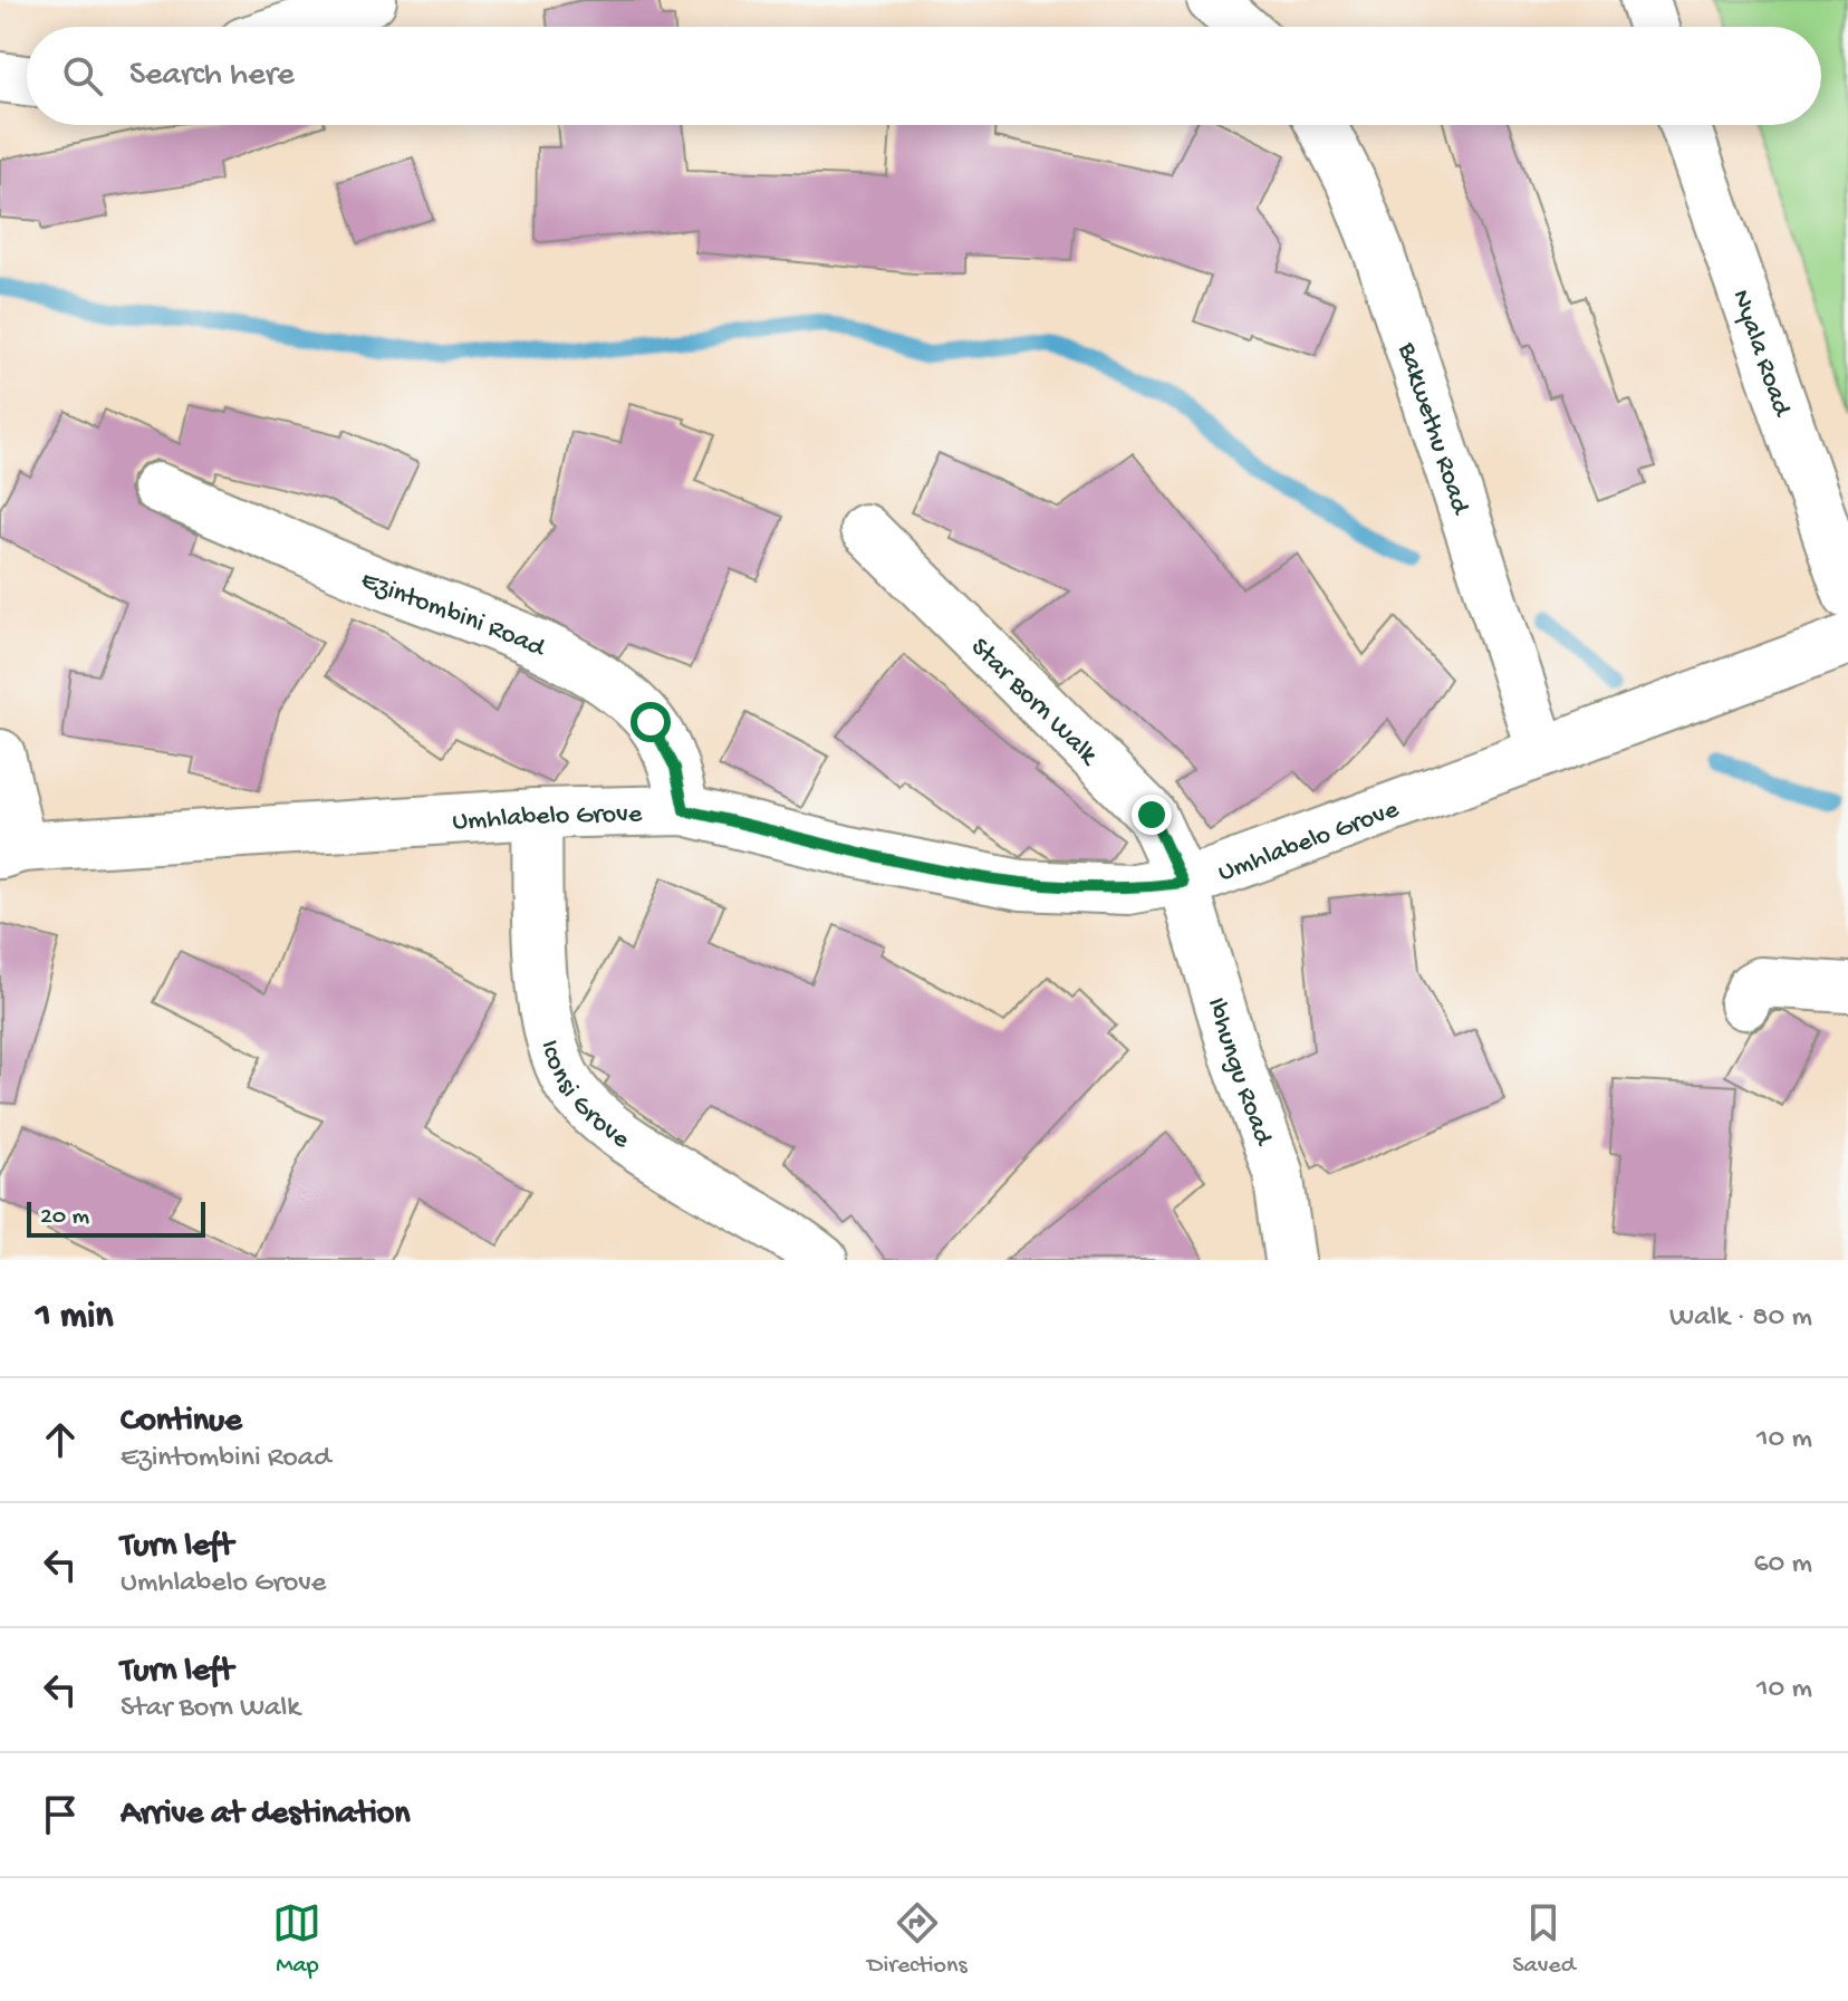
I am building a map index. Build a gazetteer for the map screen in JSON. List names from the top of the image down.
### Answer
{
  "streets": {
    "street": [
      "Nyala Road",
      "Bakwethu Road",
      "Ezintombini Road",
      "Star Born Walk",
      "Umhlabelo Grove",
      "Ibhungu Road",
      "Iconsi Grove"
    ]
  },
  "crossings": [
    ["Bakwethu Road", "Umhlabelo Grove"],
    ["Ezintombini Road", "Umhlabelo Grove"],
    ["Star Born Walk", "Umhlabelo Grove"],
    ["Star Born Walk", "Ibhungu Road"],
    ["Umhlabelo Grove", "Ibhungu Road"],
    ["Umhlabelo Grove", "Iconsi Grove"]
  ],
  "scale_bar": "20 m",
  "page": {
    "search": "Search here",
    "scale": "20 m",
    "heading": ["1 min", "Walk · 80 m"],
    "list": [
      ["Continue", "Ezintombini Road", "10 m"],
      ["Turn left", "Umhlabelo Grove", "60 m"],
      ["Turn left", "Star Born Walk", "10 m"],
      "Arrive at destination"
    ],
    "nav": ["Map", "Directions", "Saved"]
  }
}
